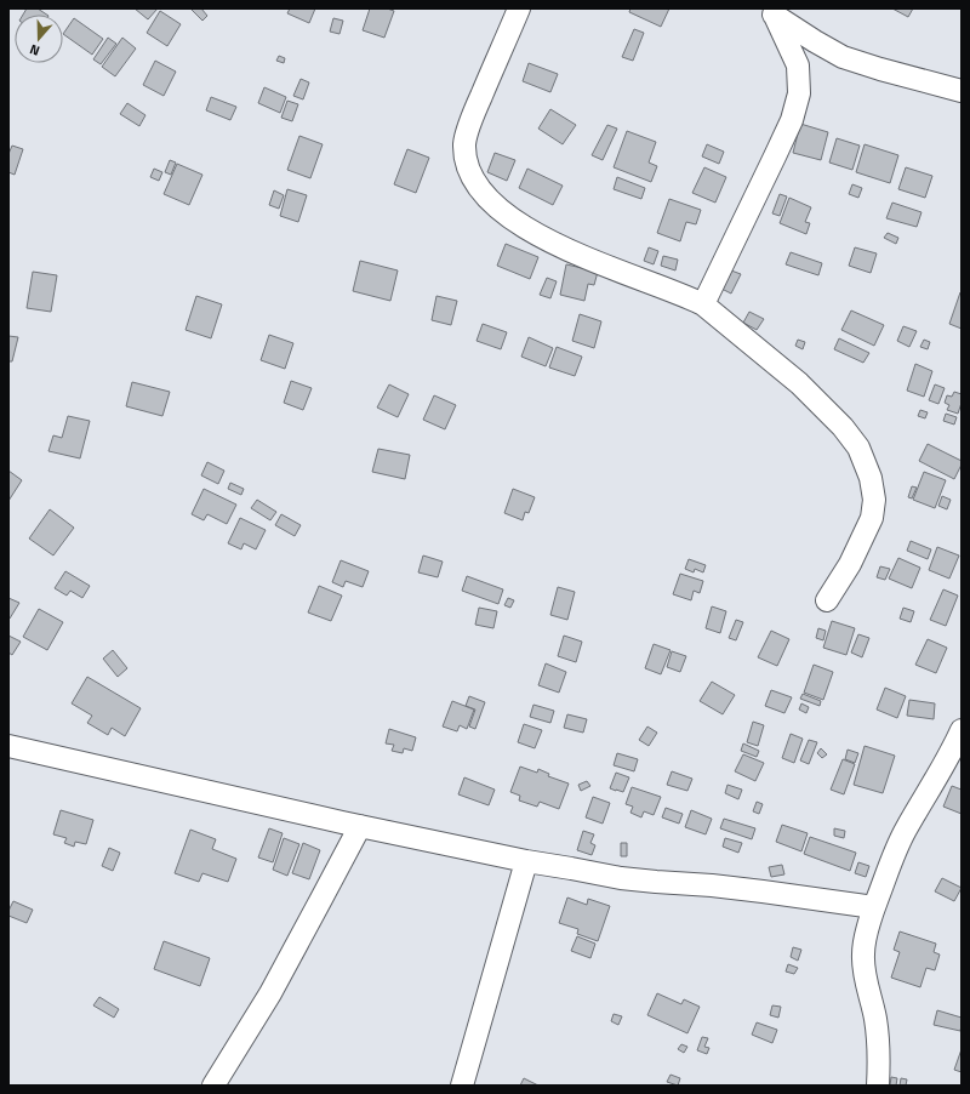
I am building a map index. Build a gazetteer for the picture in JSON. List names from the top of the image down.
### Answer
{
  "north": "bottom"
}
